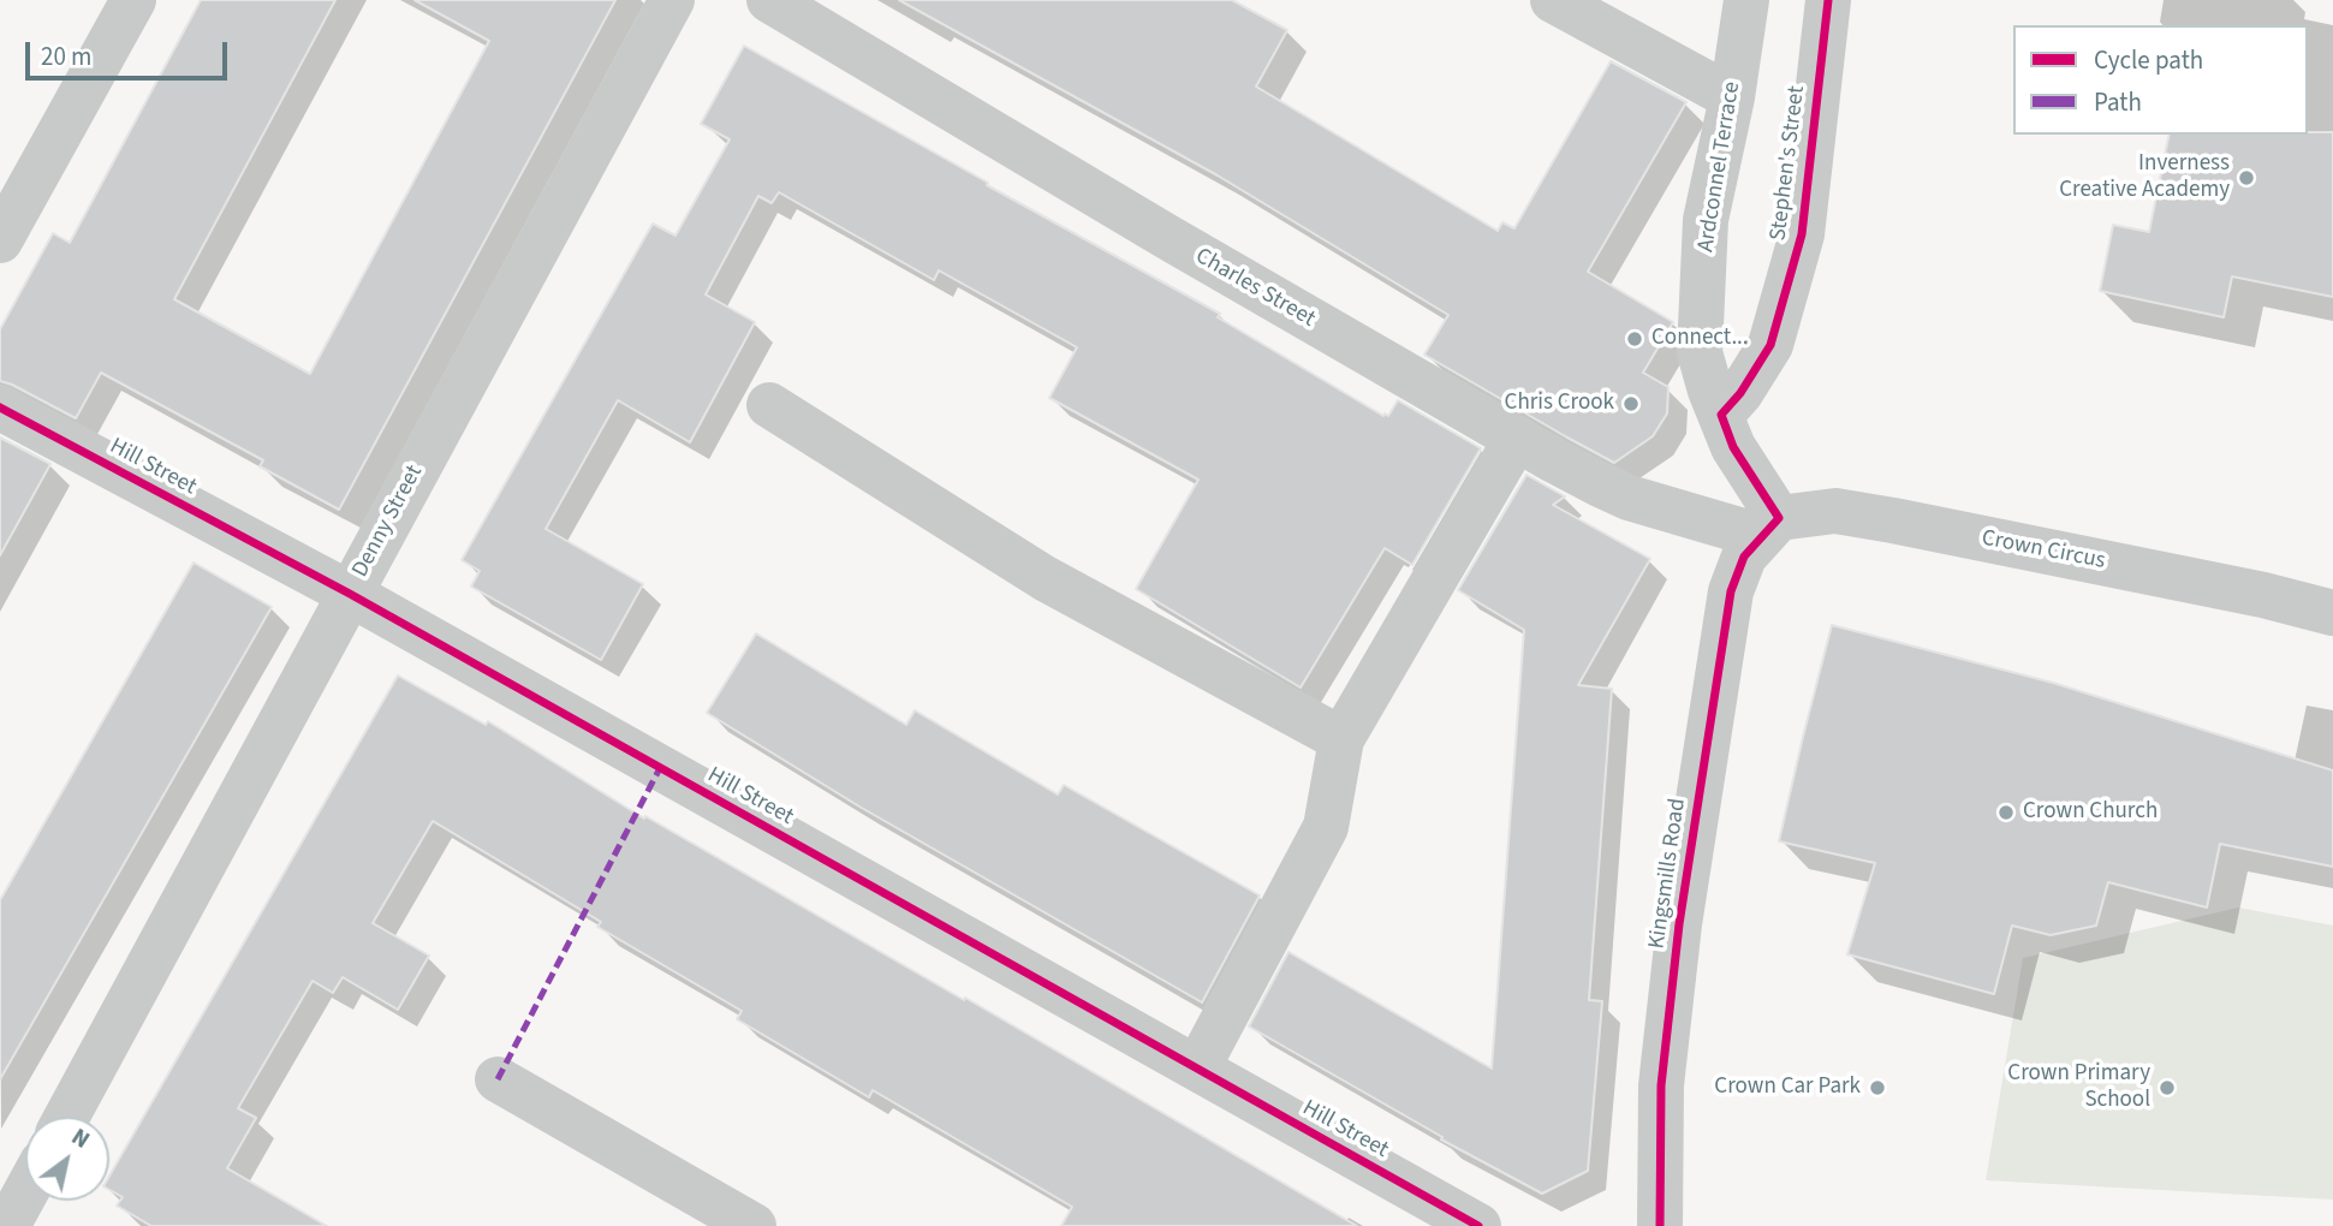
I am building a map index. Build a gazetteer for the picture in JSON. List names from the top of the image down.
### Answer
{
  "streets": {
    "street": [
      "Stephen's Street",
      "Ardconnel Terrace",
      "Charles Street",
      "Hill Street",
      "Denny Street",
      "Crown Circus",
      "Kingsmills Road"
    ]
  },
  "crossings": [
    ["Stephen's Street", "Ardconnel Terrace"],
    ["Ardconnel Terrace", "Charles Street"],
    ["Ardconnel Terrace", "Crown Circus"],
    ["Ardconnel Terrace", "Kingsmills Road"],
    ["Charles Street", "Crown Circus"],
    ["Charles Street", "Kingsmills Road"],
    ["Hill Street", "Denny Street"],
    ["Crown Circus", "Kingsmills Road"]
  ],
  "places": [
    "Inverness Creative Academy",
    "Connect...",
    "Chris Crook",
    "Crown Church",
    "Crown Car Park",
    "Crown Primary School"
  ],
  "legend": ["Cycle path", "Path"],
  "scale_bar": "20 m",
  "north": "top right"
}
